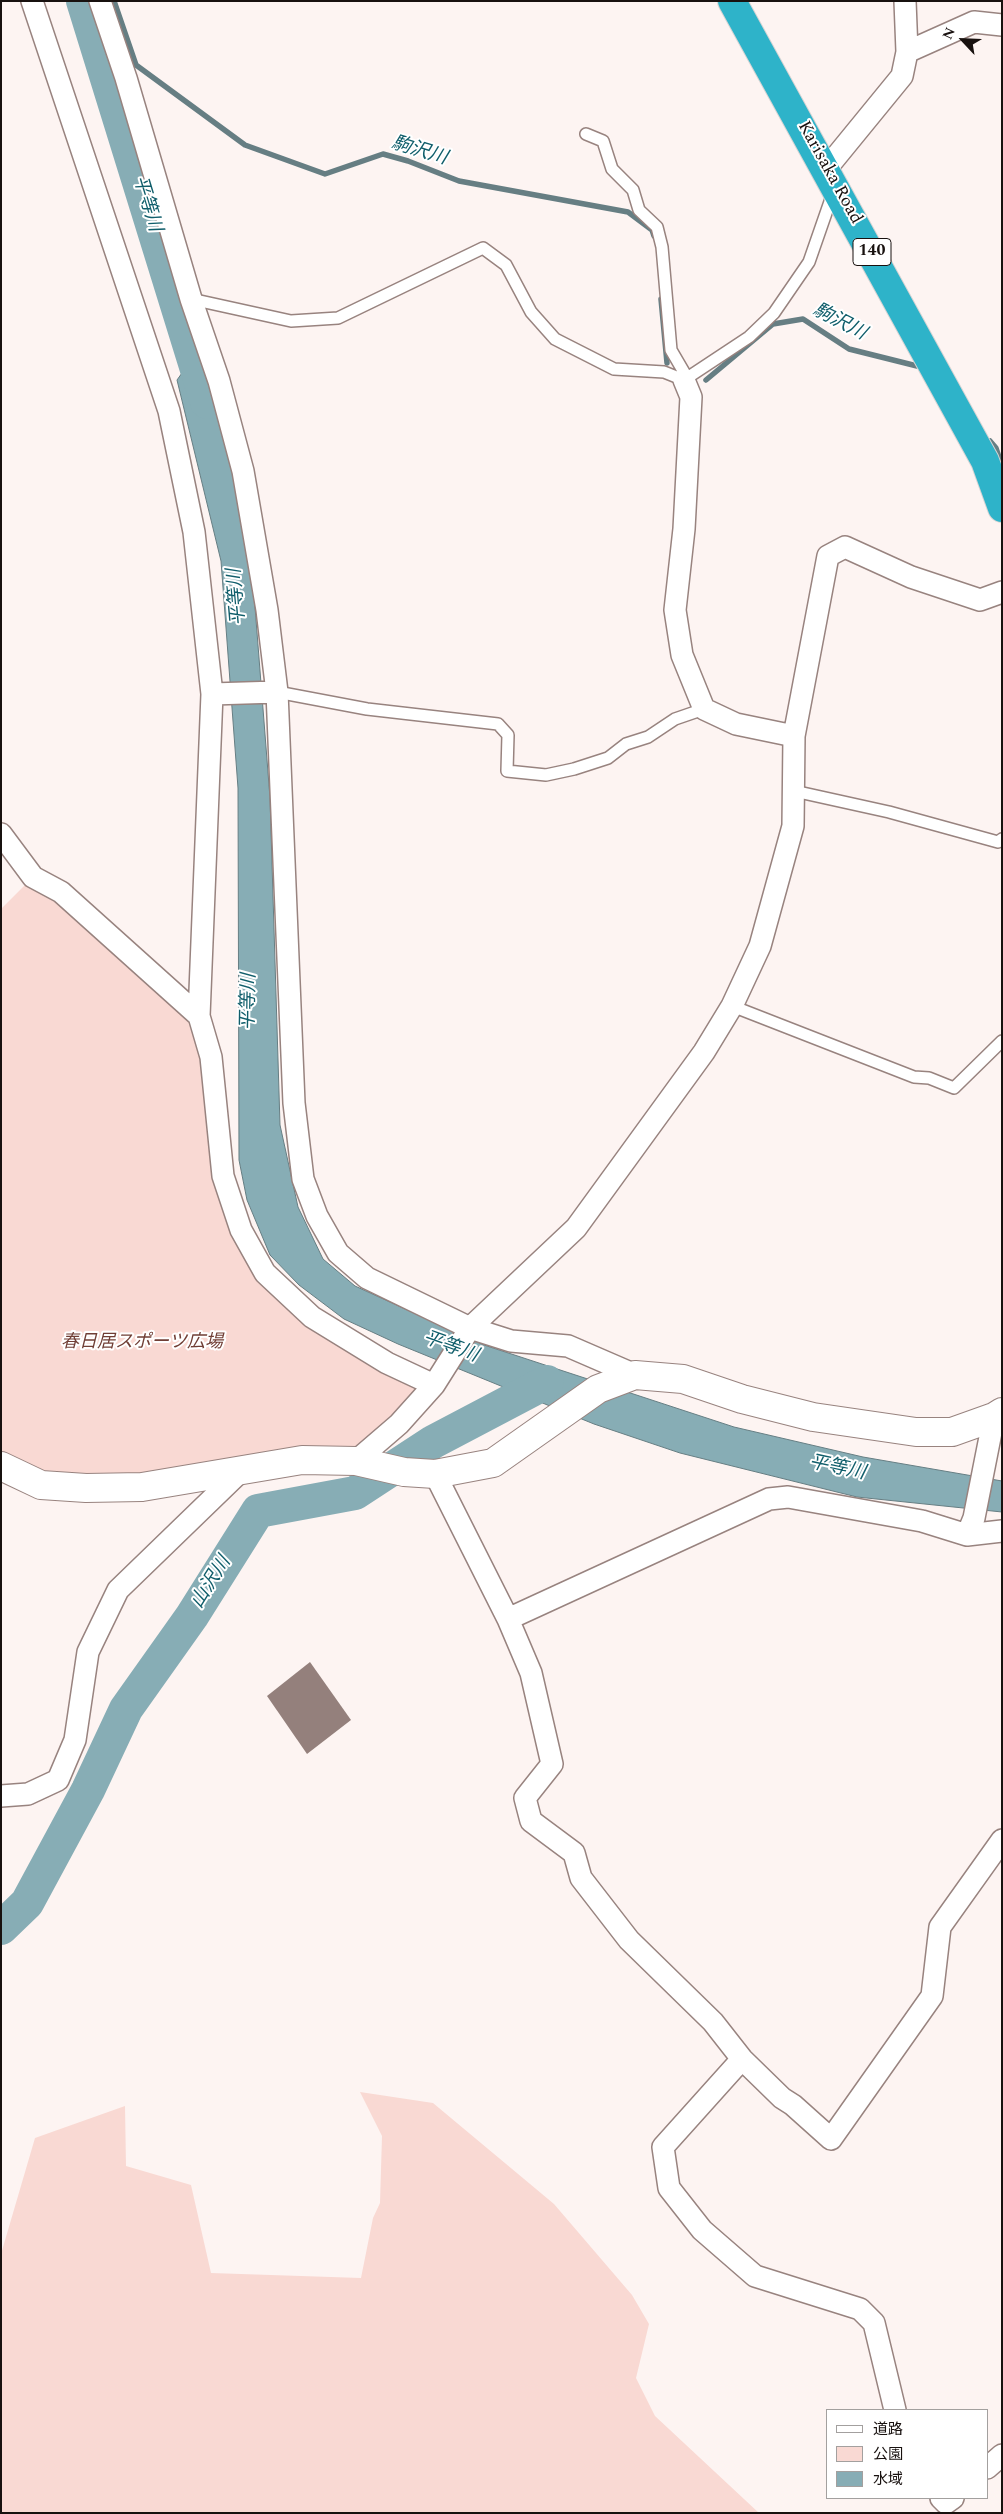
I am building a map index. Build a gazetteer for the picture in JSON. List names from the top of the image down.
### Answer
{
  "streets": {
    "highway": ["Karisaka Road", "140"]
  },
  "water": ["駒沢川", "平等川", "山沢川"],
  "parks": ["春日居スポーツ広場"],
  "legend": ["道路", "公園", "水域"],
  "north": "top left"
}
